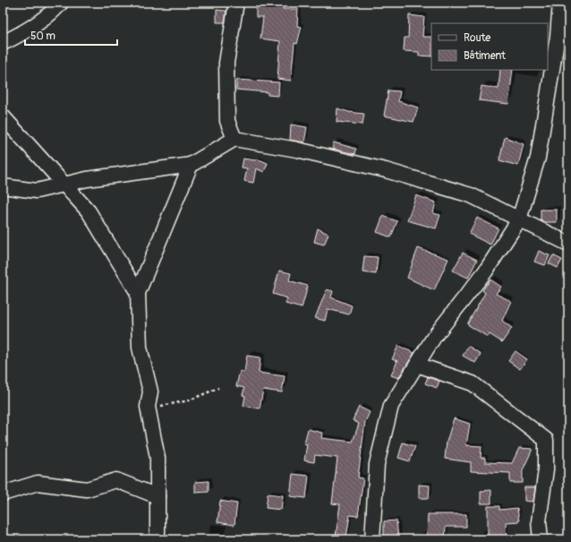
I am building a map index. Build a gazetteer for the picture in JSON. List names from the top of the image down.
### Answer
{
  "legend": ["Route", "Bâtiment"],
  "scale_bar": "50 m"
}
